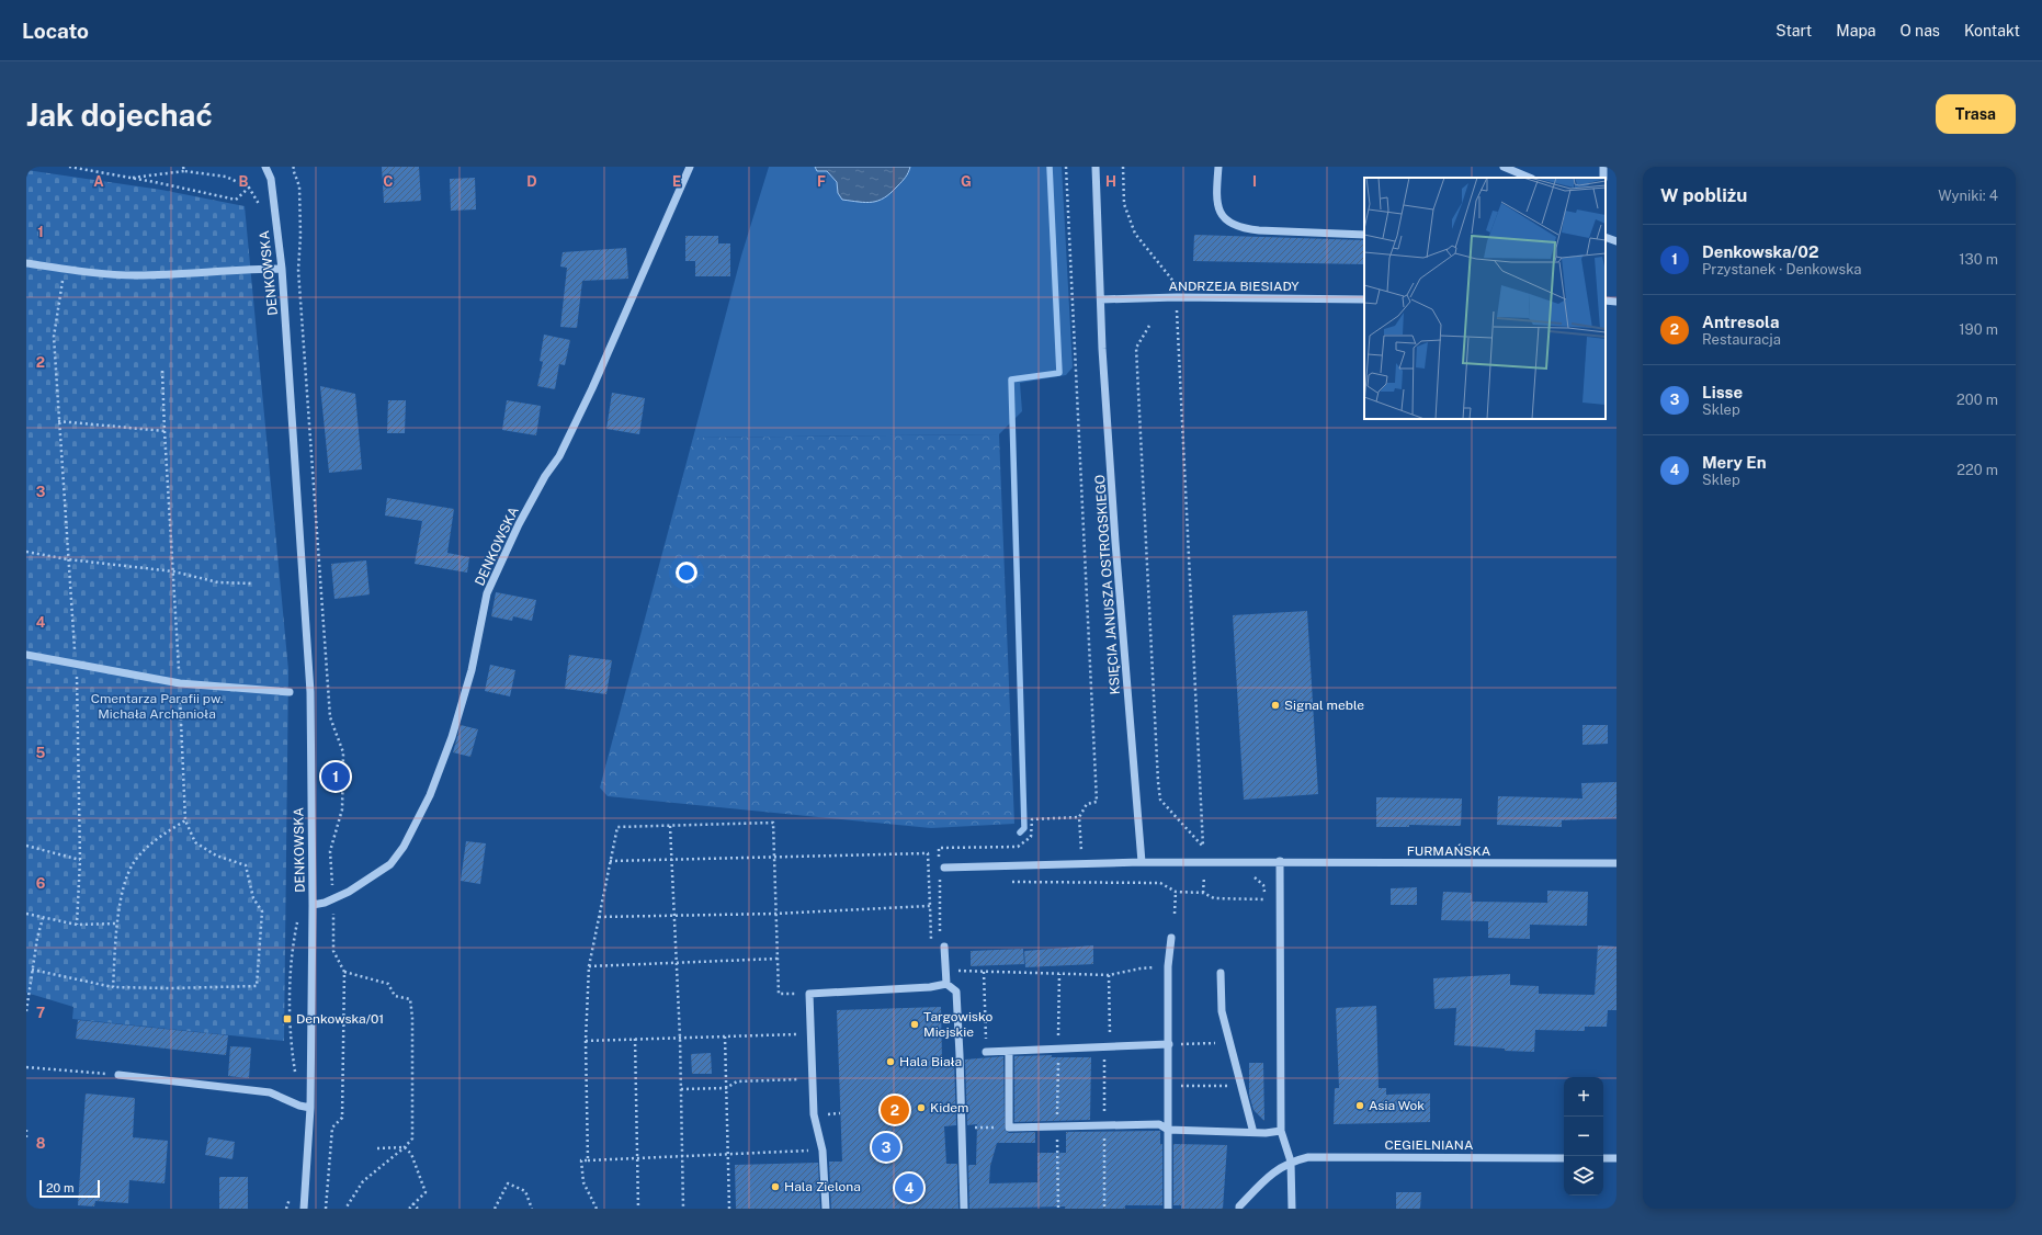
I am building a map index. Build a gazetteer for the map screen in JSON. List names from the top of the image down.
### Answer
{
  "streets": {
    "street": [
      "DENKOWSKA",
      "ANDRZEJA BIESIADY",
      "KSIĘCIA JANUSZA OSTROGSKIEGO",
      "FURMAŃSKA",
      "CEGIELNIANA"
    ]
  },
  "crossings": [
    ["ANDRZEJA BIESIADY", "KSIĘCIA JANUSZA OSTROGSKIEGO"]
  ],
  "parks": ["Cmentarza Parafii pw. Michała Archanioła"],
  "places": {
    "other": [
      "Signal meble",
      "Targowisko Miejskie",
      "Hala Biała",
      "Asia Wok",
      "Kidem",
      "Hala Zielona"
    ],
    "transit": ["Denkowska/01"]
  },
  "scale_bar": "20 m",
  "page": {
    "header": "Locato",
    "nav": [
      "Start",
      "Mapa",
      "O nas",
      "Kontakt"
    ],
    "buttons": "Trasa",
    "title": "Jak dojechać",
    "heading": ["W pobliżu", "Wyniki: 4"],
    "list": [
      {
        "mark": "1",
        "name": "Denkowska/02",
        "note": "Przystanek · Denkowska",
        "value": "130 m"
      },
      {
        "mark": "2",
        "name": "Antresola",
        "note": "Restauracja",
        "value": "190 m"
      },
      {
        "mark": "3",
        "name": "Lisse",
        "note": "Sklep",
        "value": "200 m"
      },
      {
        "mark": "4",
        "name": "Mery En",
        "note": "Sklep",
        "value": "220 m"
      }
    ],
    "pins": [
      "1",
      "2",
      "3",
      "4"
    ],
    "map_buttons": ["+", "−"],
    "scale": "20 m"
  },
  "grid": {
    "columns": [
      "A",
      "B",
      "C",
      "D",
      "E",
      "F",
      "G",
      "H",
      "I"
    ],
    "rows": [
      "1",
      "2",
      "3",
      "4",
      "5",
      "6",
      "7",
      "8"
    ]
  }
}
